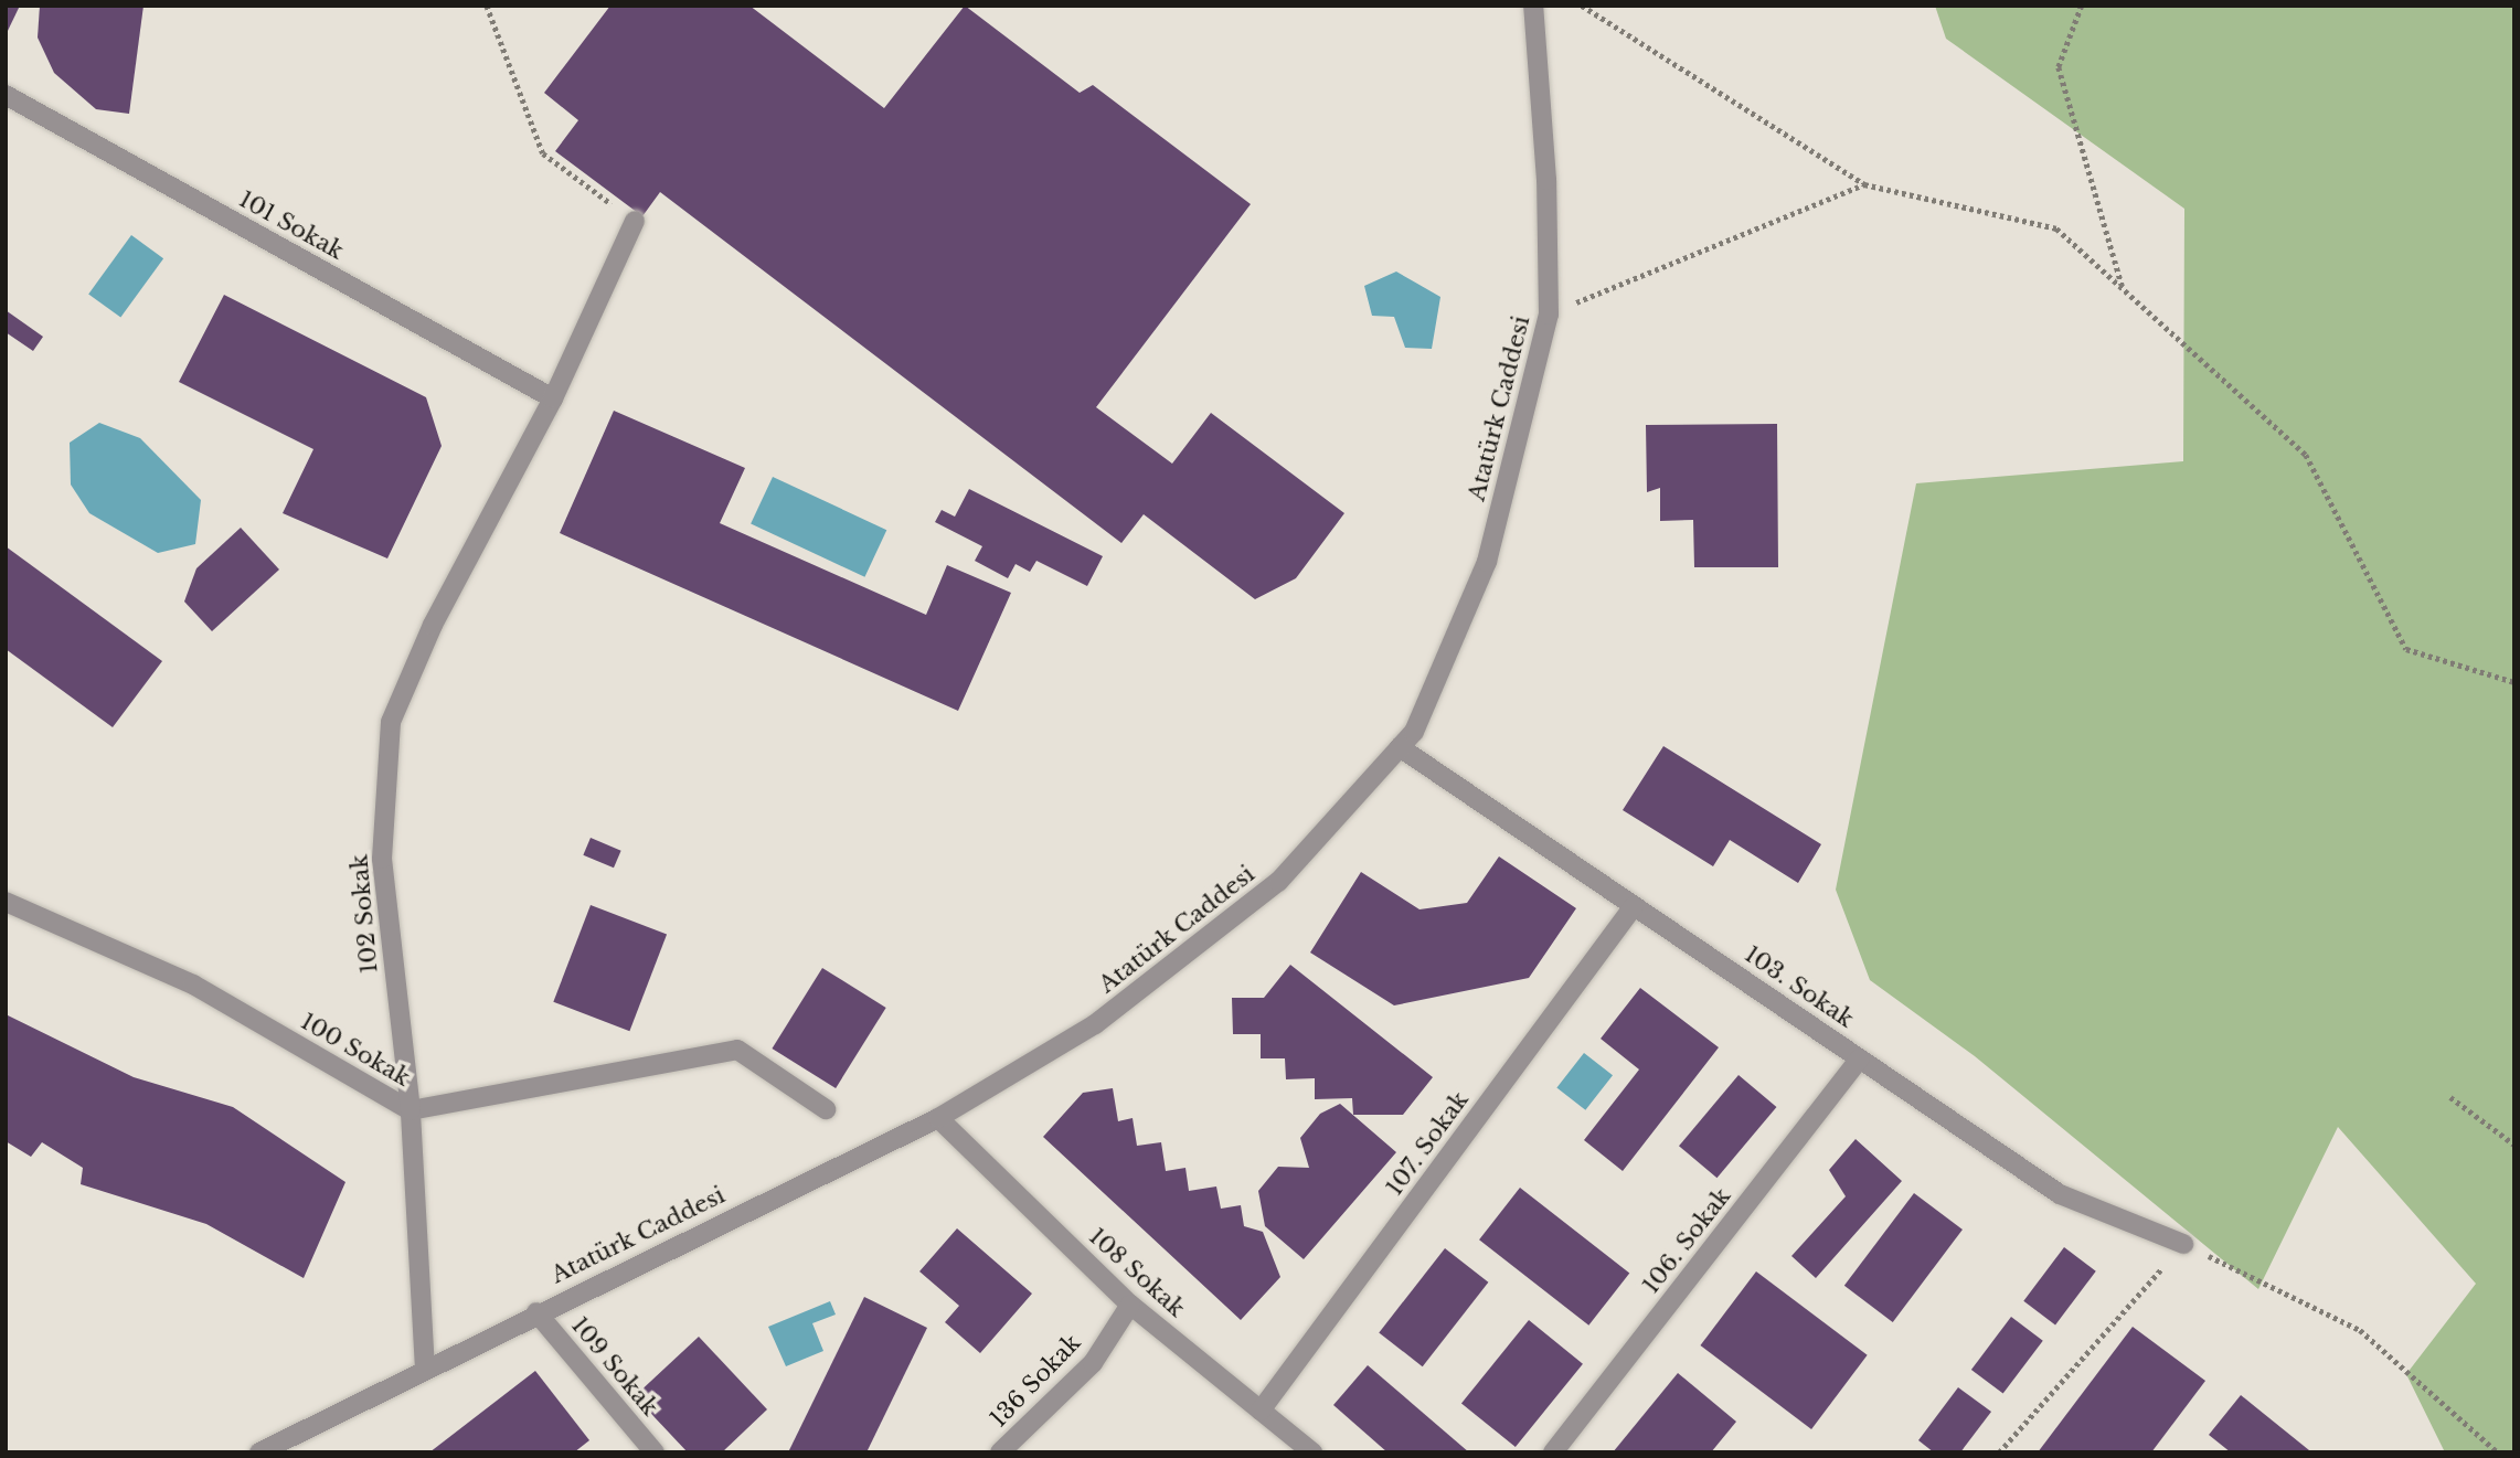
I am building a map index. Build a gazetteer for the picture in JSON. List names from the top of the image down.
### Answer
{
  "streets": {
    "street": [
      "101 Sokak",
      "Atatürk Caddesi",
      "102 Sokak",
      "103. Sokak",
      "100 Sokak",
      "107. Sokak",
      "106. Sokak",
      "108 Sokak",
      "109 Sokak",
      "136 Sokak"
    ]
  },
  "crossings": [
    ["101 Sokak", "102 Sokak"],
    ["Atatürk Caddesi", "102 Sokak"],
    ["Atatürk Caddesi", "103. Sokak"],
    ["Atatürk Caddesi", "108 Sokak"],
    ["Atatürk Caddesi", "109 Sokak"],
    ["102 Sokak", "100 Sokak"],
    ["103. Sokak", "107. Sokak"],
    ["103. Sokak", "106. Sokak"],
    ["107. Sokak", "108 Sokak"],
    ["108 Sokak", "136 Sokak"]
  ]
}
